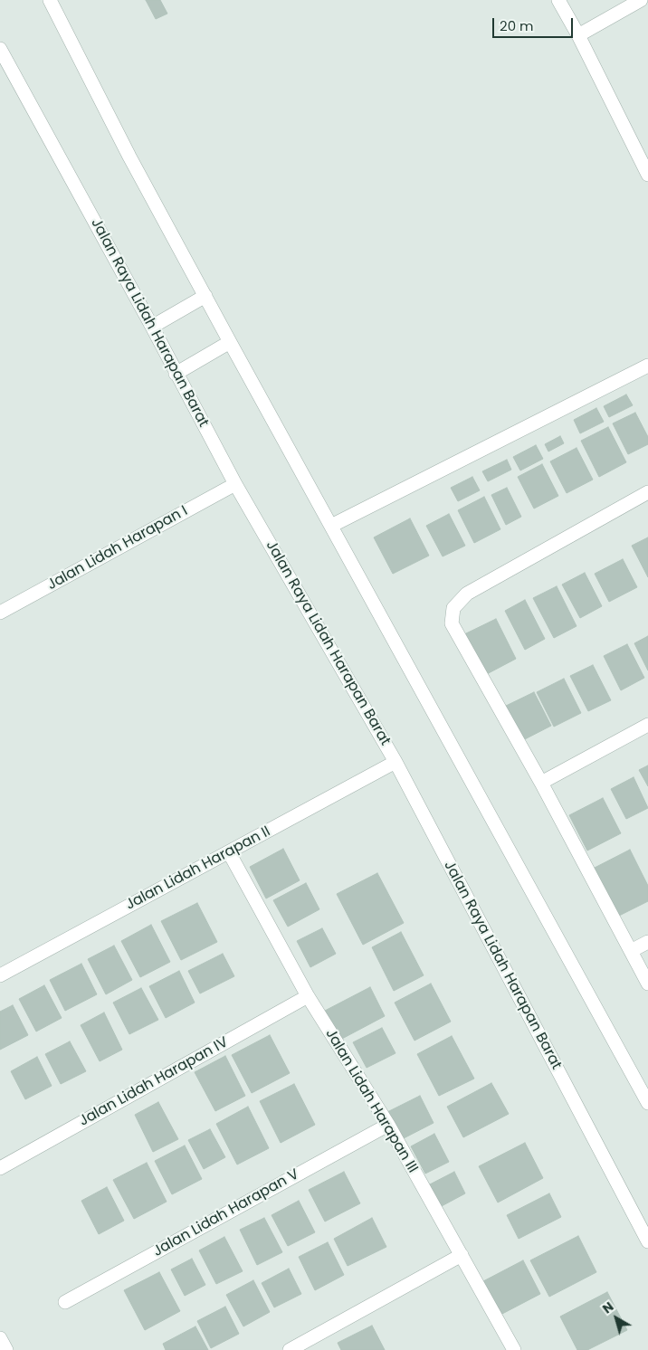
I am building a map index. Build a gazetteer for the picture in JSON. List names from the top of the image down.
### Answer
{
  "streets": {
    "street": [
      "Jalan Raya Lidah Harapan Barat",
      "Jalan Lidah Harapan I",
      "Jalan Lidah Harapan II",
      "Jalan Lidah Harapan IV",
      "Jalan Lidah Harapan III",
      "Jalan Lidah Harapan V"
    ]
  },
  "crossings": [
    ["Jalan Raya Lidah Harapan Barat", "Jalan Lidah Harapan I"],
    ["Jalan Raya Lidah Harapan Barat", "Jalan Lidah Harapan II"],
    ["Jalan Lidah Harapan II", "Jalan Lidah Harapan III"],
    ["Jalan Lidah Harapan IV", "Jalan Lidah Harapan III"],
    ["Jalan Lidah Harapan III", "Jalan Lidah Harapan V"]
  ],
  "scale_bar": "20 m",
  "north": "top left"
}
